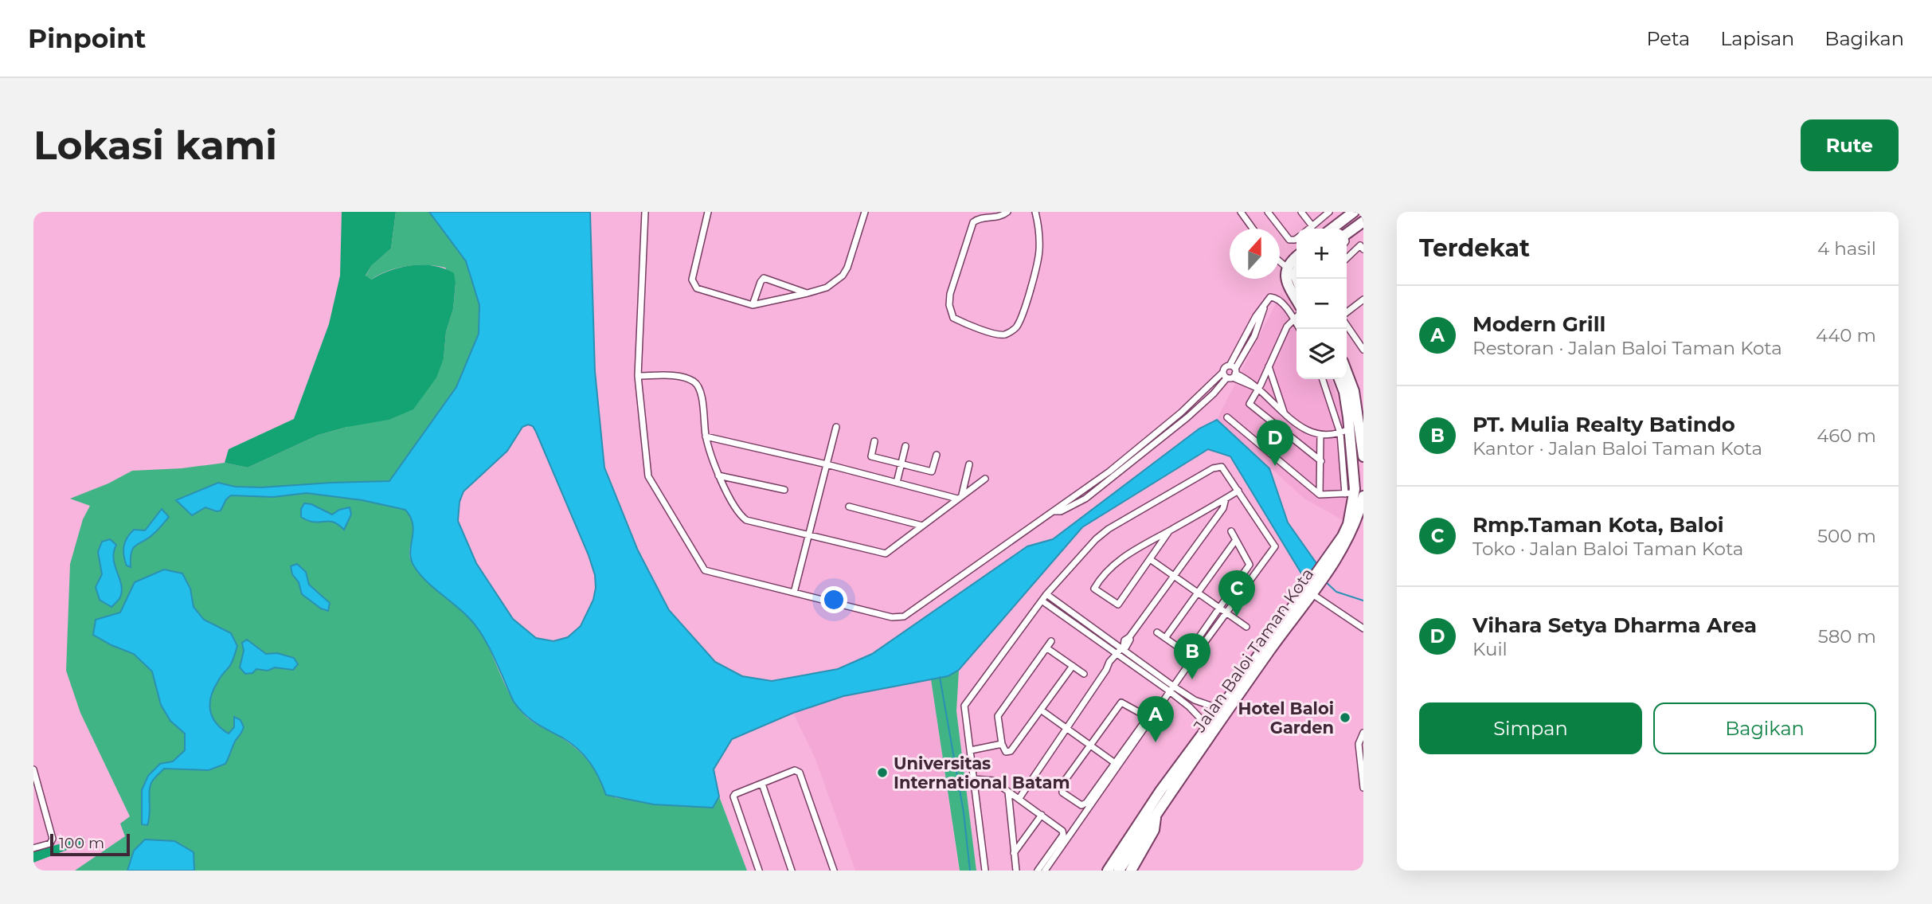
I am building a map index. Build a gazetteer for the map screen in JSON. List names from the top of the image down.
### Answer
{
  "streets": {
    "highway": ["Jalan Baloi Taman Kota"]
  },
  "places": ["Hotel Baloi Garden", "Universitas International Batam"],
  "scale_bar": "100 m",
  "north": "top",
  "page": {
    "header": "Pinpoint",
    "nav": ["Peta", "Lapisan", "Bagikan"],
    "buttons": [
      "Rute",
      ["Simpan", "Bagikan"]
    ],
    "title": "Lokasi kami",
    "heading": ["Terdekat", "4 hasil"],
    "map_buttons": ["+", "−"],
    "list": [
      {
        "mark": "A",
        "name": "Modern Grill",
        "note": "Restoran · Jalan Baloi Taman Kota",
        "value": "440 m"
      },
      {
        "mark": "B",
        "name": "PT. Mulia Realty Batindo",
        "note": "Kantor · Jalan Baloi Taman Kota",
        "value": "460 m"
      },
      {
        "mark": "C",
        "name": "Rmp.Taman Kota, Baloi",
        "note": "Toko · Jalan Baloi Taman Kota",
        "value": "500 m"
      },
      {
        "mark": "D",
        "name": "Vihara Setya Dharma Area",
        "note": "Kuil",
        "value": "580 m"
      }
    ],
    "pins": [
      "D",
      "C",
      "B",
      "A"
    ],
    "scale": "100 m"
  }
}
